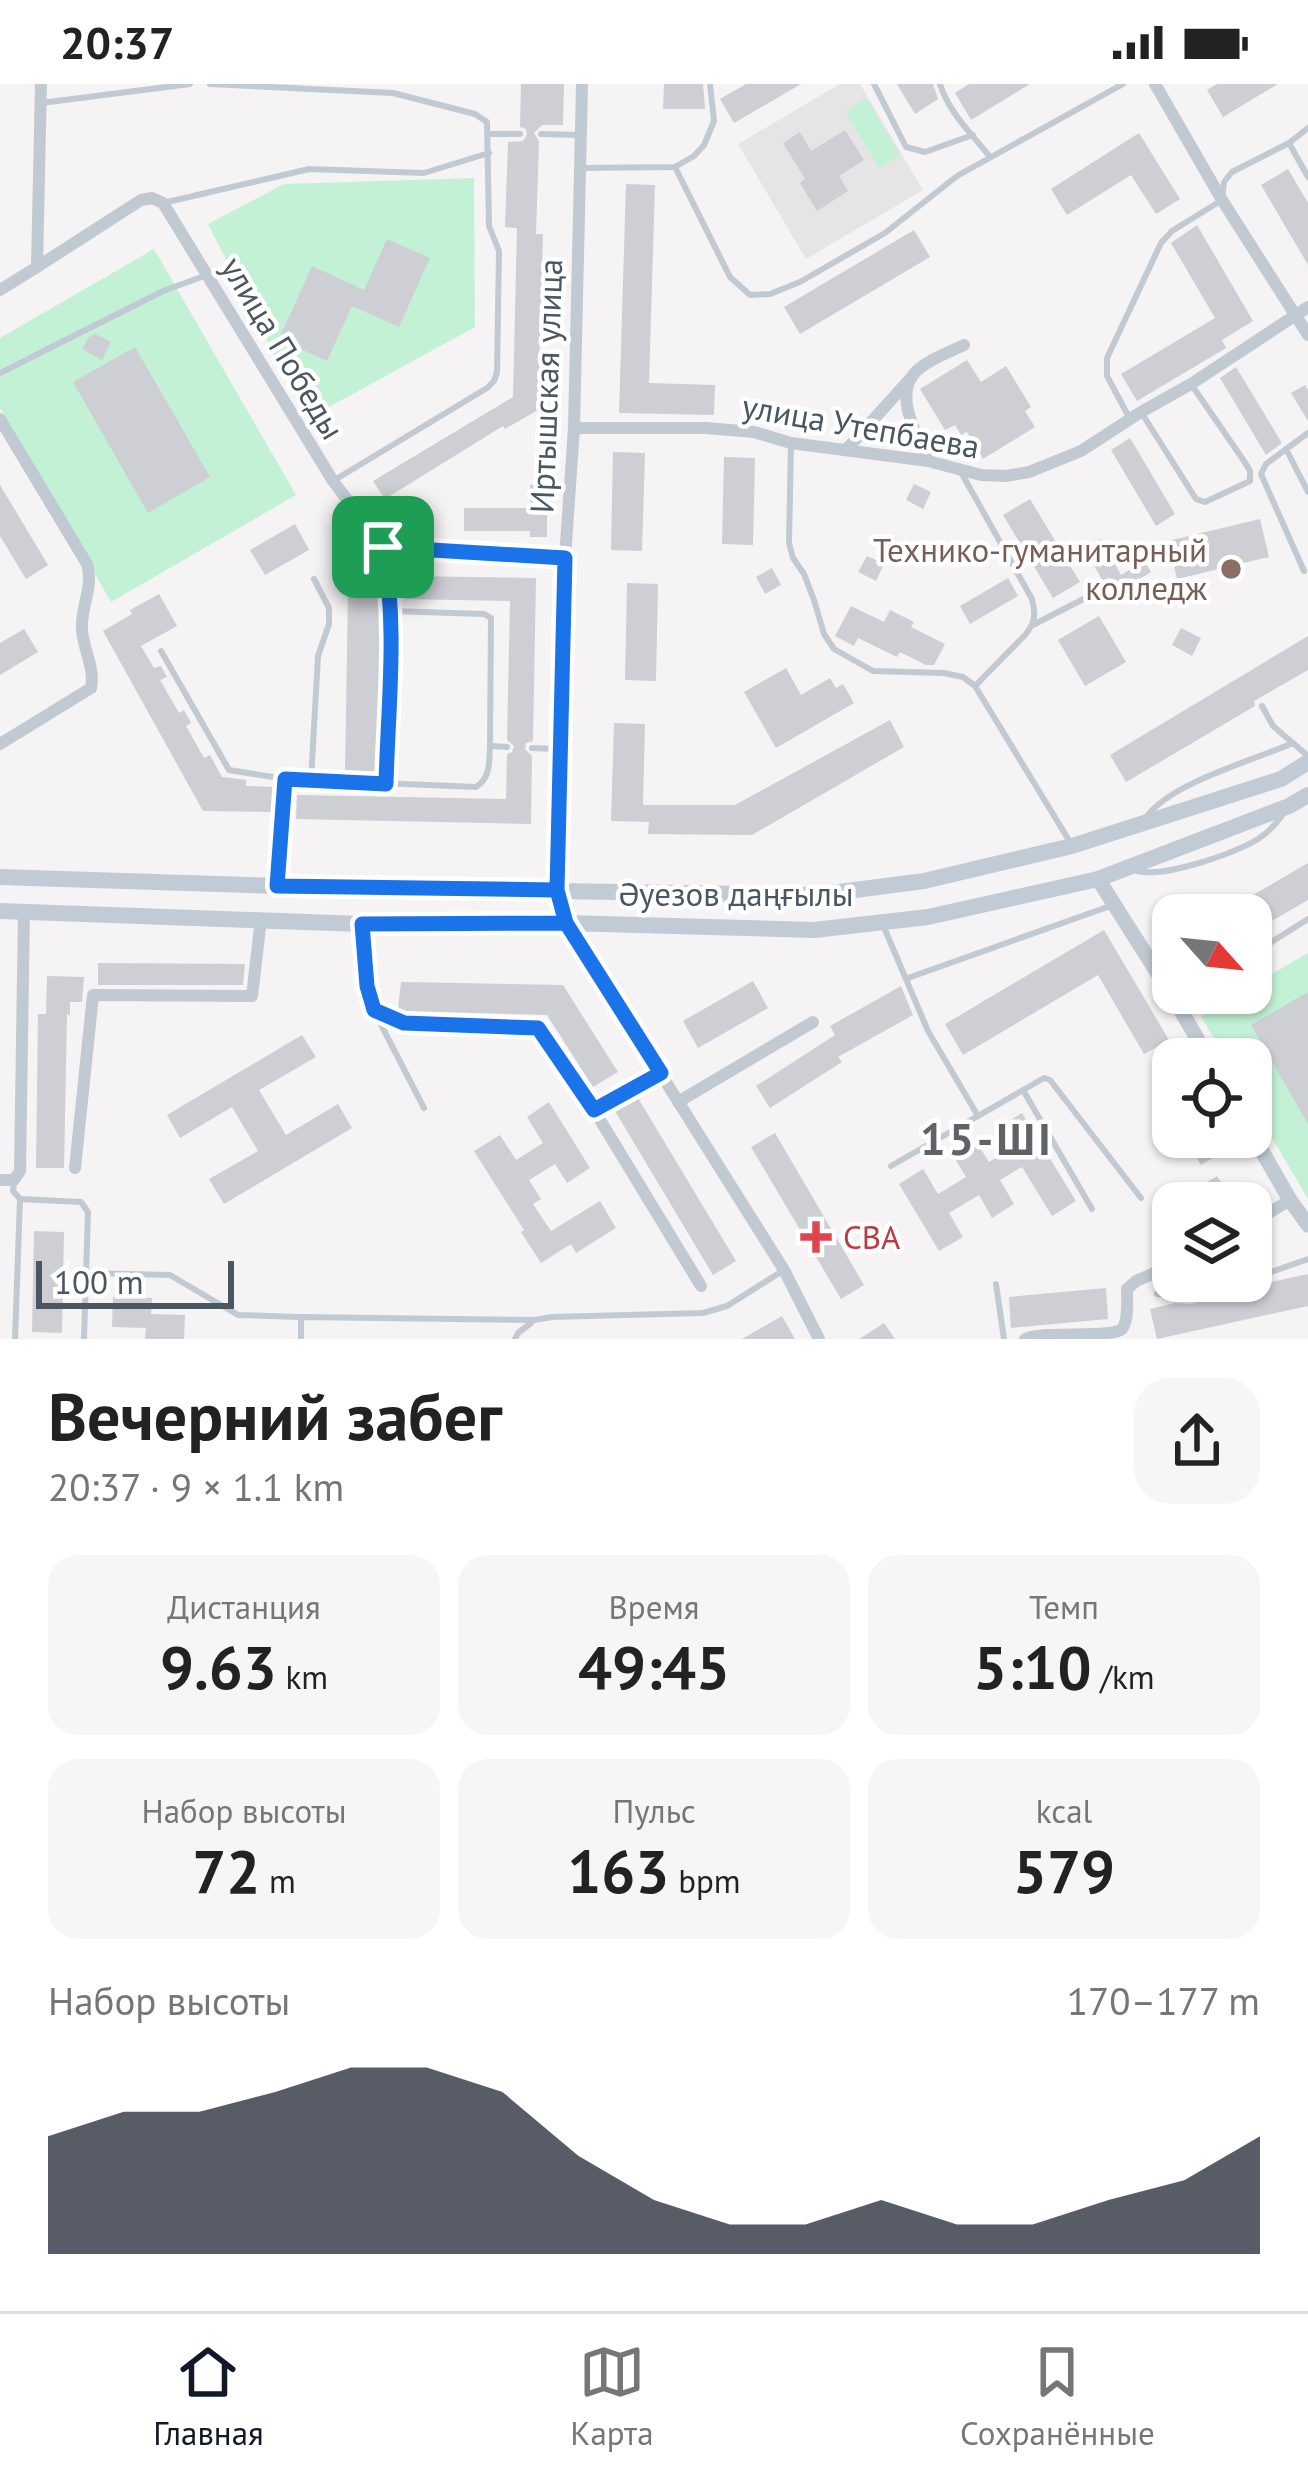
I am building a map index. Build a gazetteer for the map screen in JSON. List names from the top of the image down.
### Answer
{
  "streets": {
    "main road": ["Әуезов даңғылы"],
    "street": ["улица Победы", "Иртышская улица", "улица Утепбаева"]
  },
  "crossings": [
    ["Иртышская улица", "улица Утепбаева"],
    ["Иртышская улица", "Әуезов даңғылы"]
  ],
  "districts": ["15-ШІ"],
  "places": {
    "other": ["Технико-гуманитарный колледж"],
    "health": ["СВА"]
  },
  "scale_bar": "100 m",
  "north": "bottom right",
  "page": {
    "status": "20:37",
    "scale": "100 m",
    "heading": ["Вечерний забег", "20:37 · 9 × 1.1 km"],
    "stats": [
      ["Дистанция", "9.63 km"],
      ["Время", "49:45"],
      ["Темп", "5:10 /km"],
      ["Набор высоты", "72 m"],
      ["Пульс", "163 bpm"],
      ["kcal", "579"]
    ],
    "chart": ["Набор высоты", "170–177 m"],
    "tabs": ["Главная", "Карта", "Сохранённые"]
  }
}
